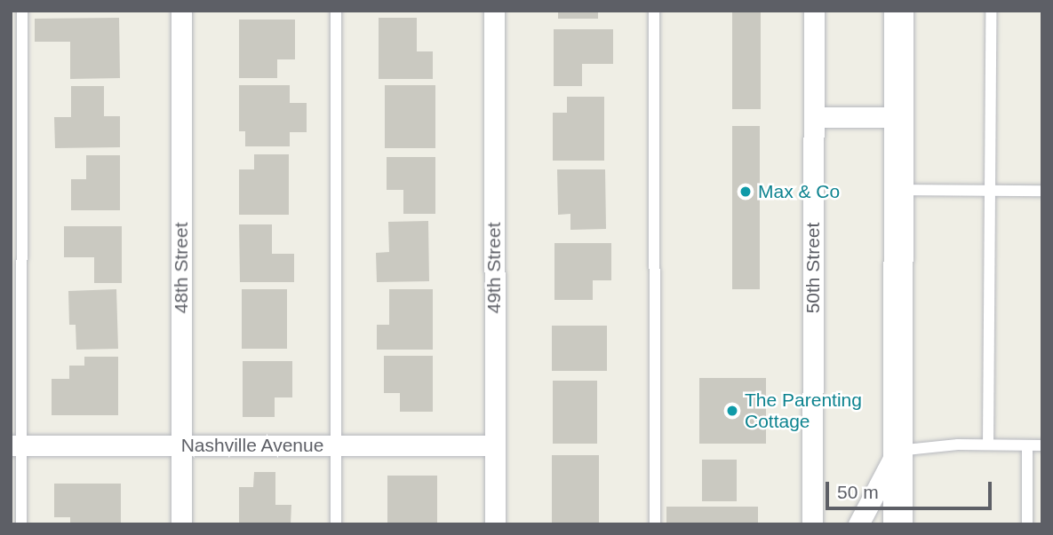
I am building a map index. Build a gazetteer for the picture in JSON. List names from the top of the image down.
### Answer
{
  "streets": {
    "street": [
      "48th Street",
      "49th Street",
      "50th Street",
      "Nashville Avenue"
    ]
  },
  "crossings": [
    ["48th Street", "Nashville Avenue"],
    ["49th Street", "Nashville Avenue"]
  ],
  "places": ["Max & Co", "The Parenting Cottage"],
  "scale_bar": "50 m"
}
